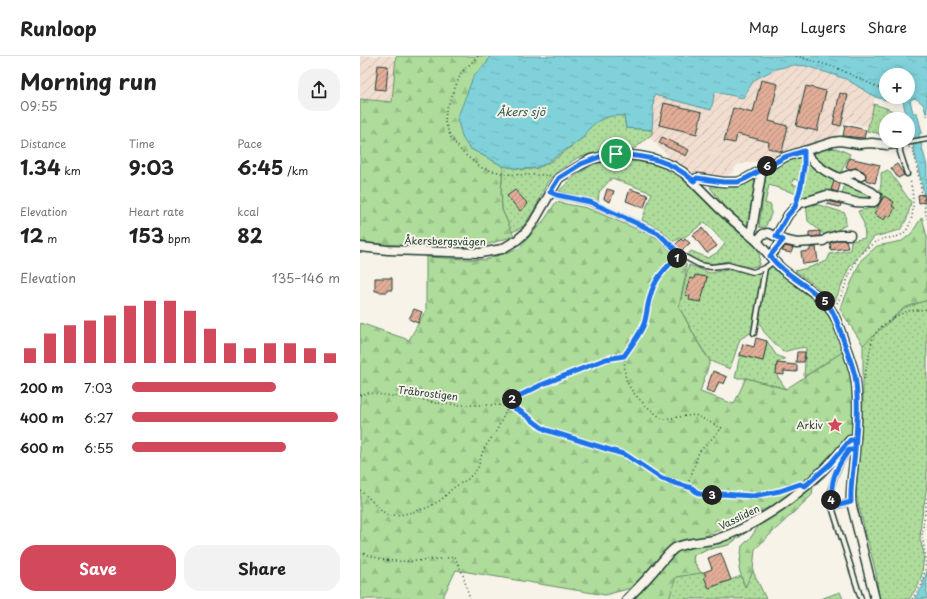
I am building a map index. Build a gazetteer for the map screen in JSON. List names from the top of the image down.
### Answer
{
  "streets": {
    "street": ["Åkersbergsvägen", "Vassliden"],
    "path": ["Träbrostigen"]
  },
  "crossings": [
    ["Träbrostigen", "Vassliden"]
  ],
  "water": ["Åkers sjö"],
  "places": {
    "place": ["Arkiv"]
  },
  "page": {
    "header": "Runloop",
    "nav": ["Map", "Layers", "Share"],
    "heading": ["Morning run", "09:55"],
    "map_buttons": ["+", "−"],
    "stats": [
      ["Distance", "1.34 km"],
      ["Time", "9:03"],
      ["Pace", "6:45 /km"],
      ["Elevation", "12 m"],
      ["Heart rate", "153 bpm"],
      ["kcal", "82"]
    ],
    "pins": [
      "6",
      "1",
      "5",
      "2",
      "3",
      "4"
    ],
    "chart": ["Elevation", "135–146 m"],
    "list": [
      {
        "name": "200 m",
        "note": "7:03"
      },
      {
        "name": "400 m",
        "note": "6:27"
      },
      {
        "name": "600 m",
        "note": "6:55"
      }
    ],
    "buttons": ["Save", "Share"]
  }
}
